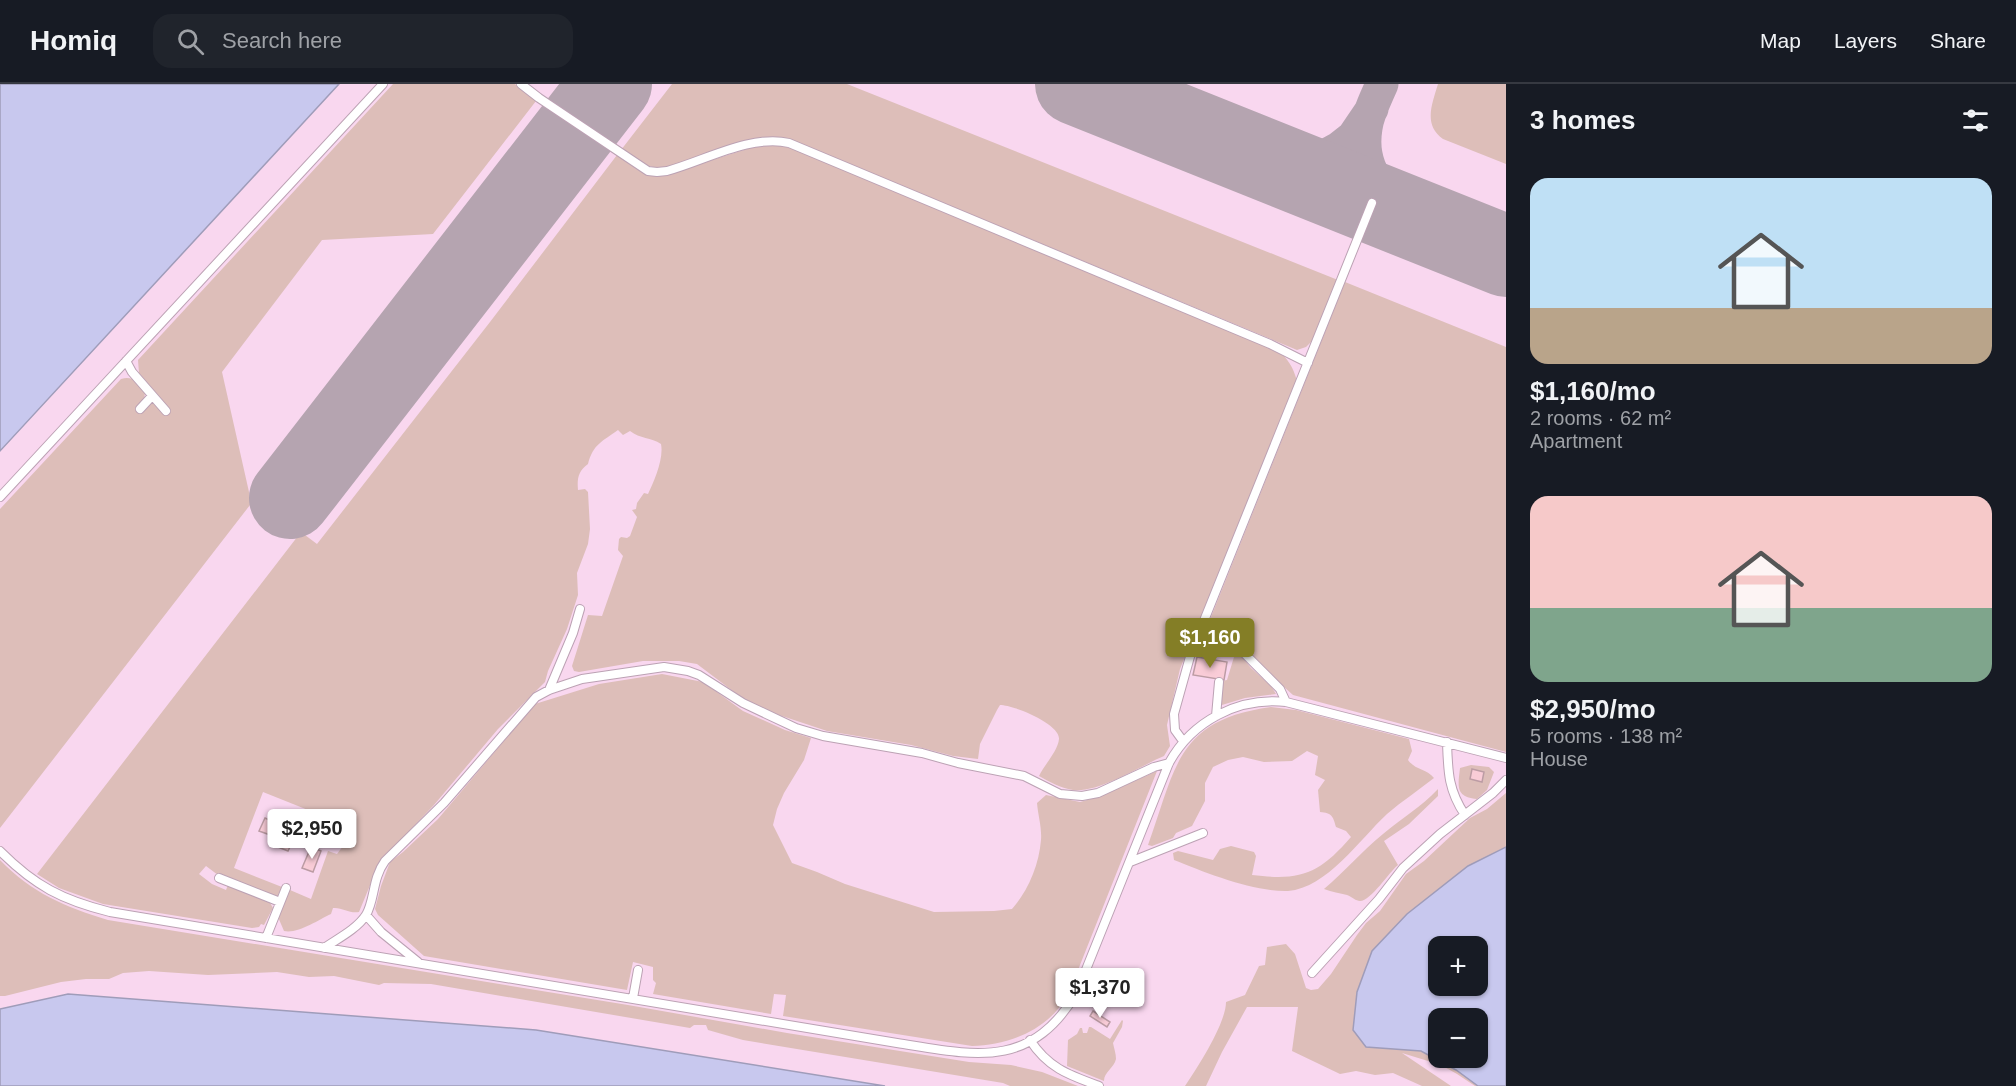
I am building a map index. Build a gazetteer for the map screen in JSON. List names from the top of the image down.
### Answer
{
  "page": {
    "header": "Homiq",
    "search": "Search here",
    "nav": ["Map", "Layers", "Share"],
    "heading": "3 homes",
    "list": [
      {
        "name": "$1,160/mo",
        "note": "2 rooms · 62 m² · Apartment"
      },
      {
        "name": "$2,950/mo",
        "note": "5 rooms · 138 m² · House"
      }
    ],
    "price": ["$1,160", "$2,950", "$1,370"],
    "map_buttons": ["+", "−"]
  }
}
